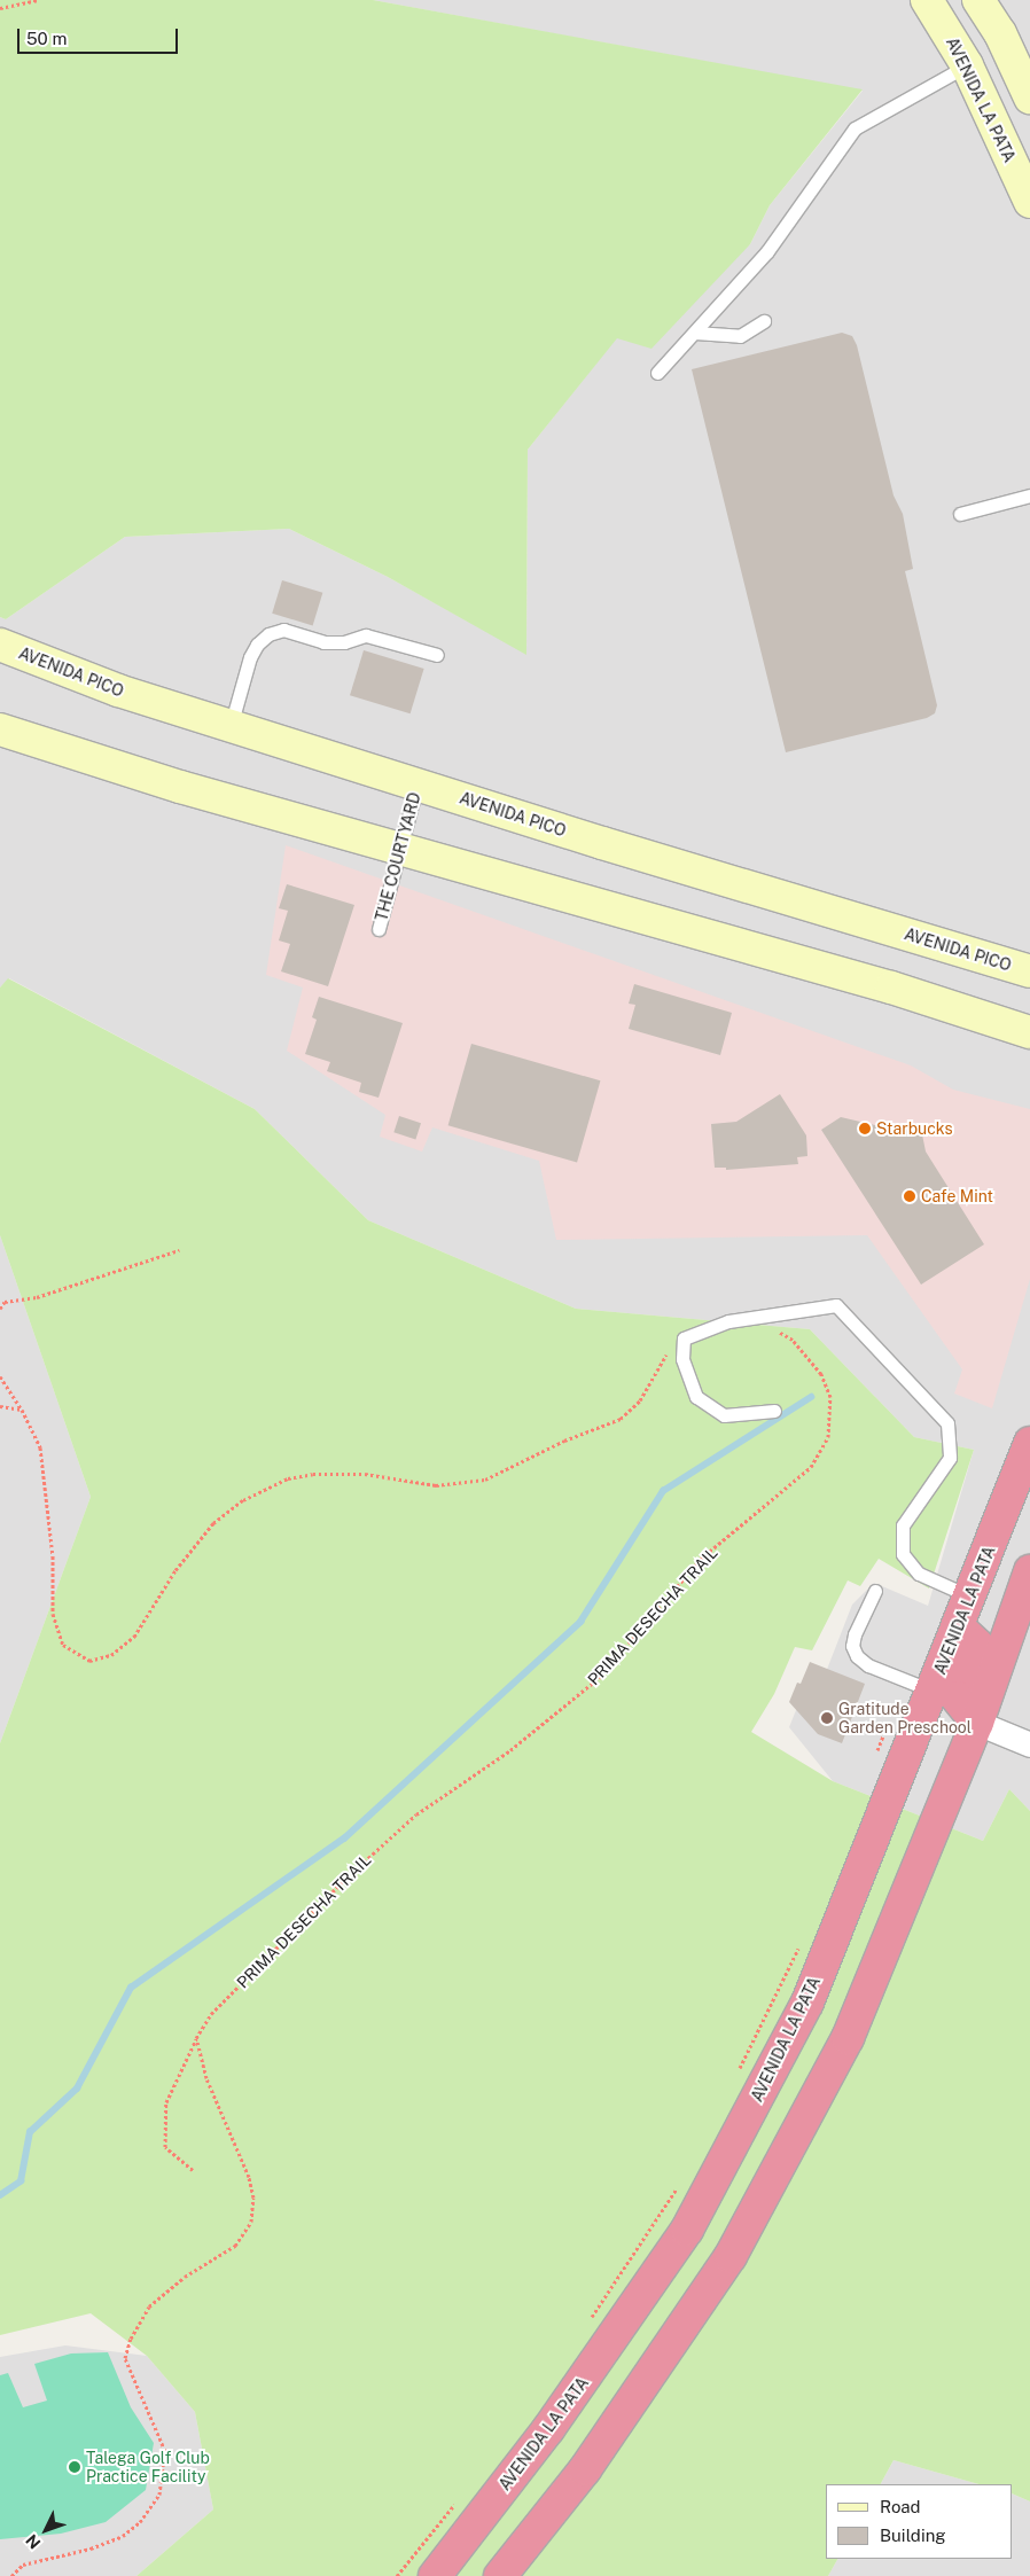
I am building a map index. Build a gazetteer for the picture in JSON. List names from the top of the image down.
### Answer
{
  "streets": {
    "highway": ["AVENIDA LA PATA"],
    "main road": ["AVENIDA PICO"],
    "lane": ["THE COURTYARD"],
    "path": ["PRIMA DESECHA TRAIL"]
  },
  "crossings": [
    ["AVENIDA PICO", "THE COURTYARD"]
  ],
  "places": [
    "Starbucks",
    "Cafe Mint",
    "Gratitude Garden Preschool",
    "Talega Golf Club Practice Facility"
  ],
  "legend": ["Road", "Building"],
  "scale_bar": "50 m",
  "north": "bottom left"
}
